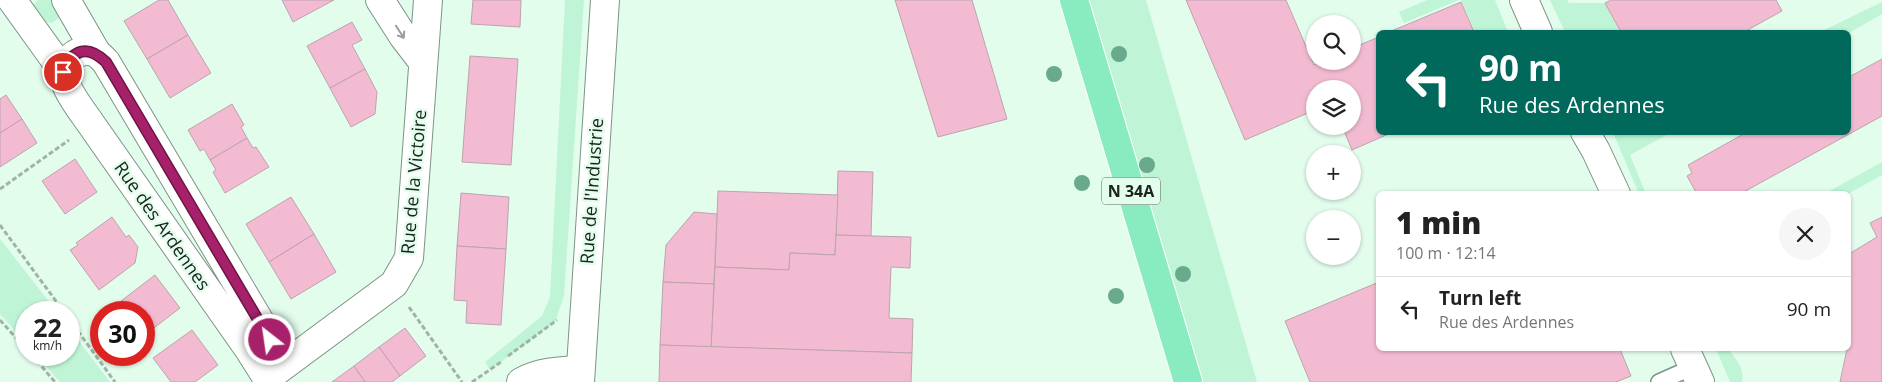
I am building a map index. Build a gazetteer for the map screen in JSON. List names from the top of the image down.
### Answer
{
  "streets": {
    "main road": ["N 34A"],
    "street": ["Rue de la Victoire", "Rue de l'Industrie", "Rue des Ardennes"]
  },
  "crossings": [
    ["Rue de la Victoire", "Rue des Ardennes"]
  ],
  "page": {
    "map_buttons": ["+", "−"],
    "turn": ["90 m", "Rue des Ardennes"],
    "heading": ["1 min", "100 m · 12:14"],
    "list": [
      {
        "name": "Turn left",
        "note": "Rue des Ardennes",
        "value": "90 m"
      }
    ],
    "speed": "22 km/h",
    "limit": "30"
  }
}
